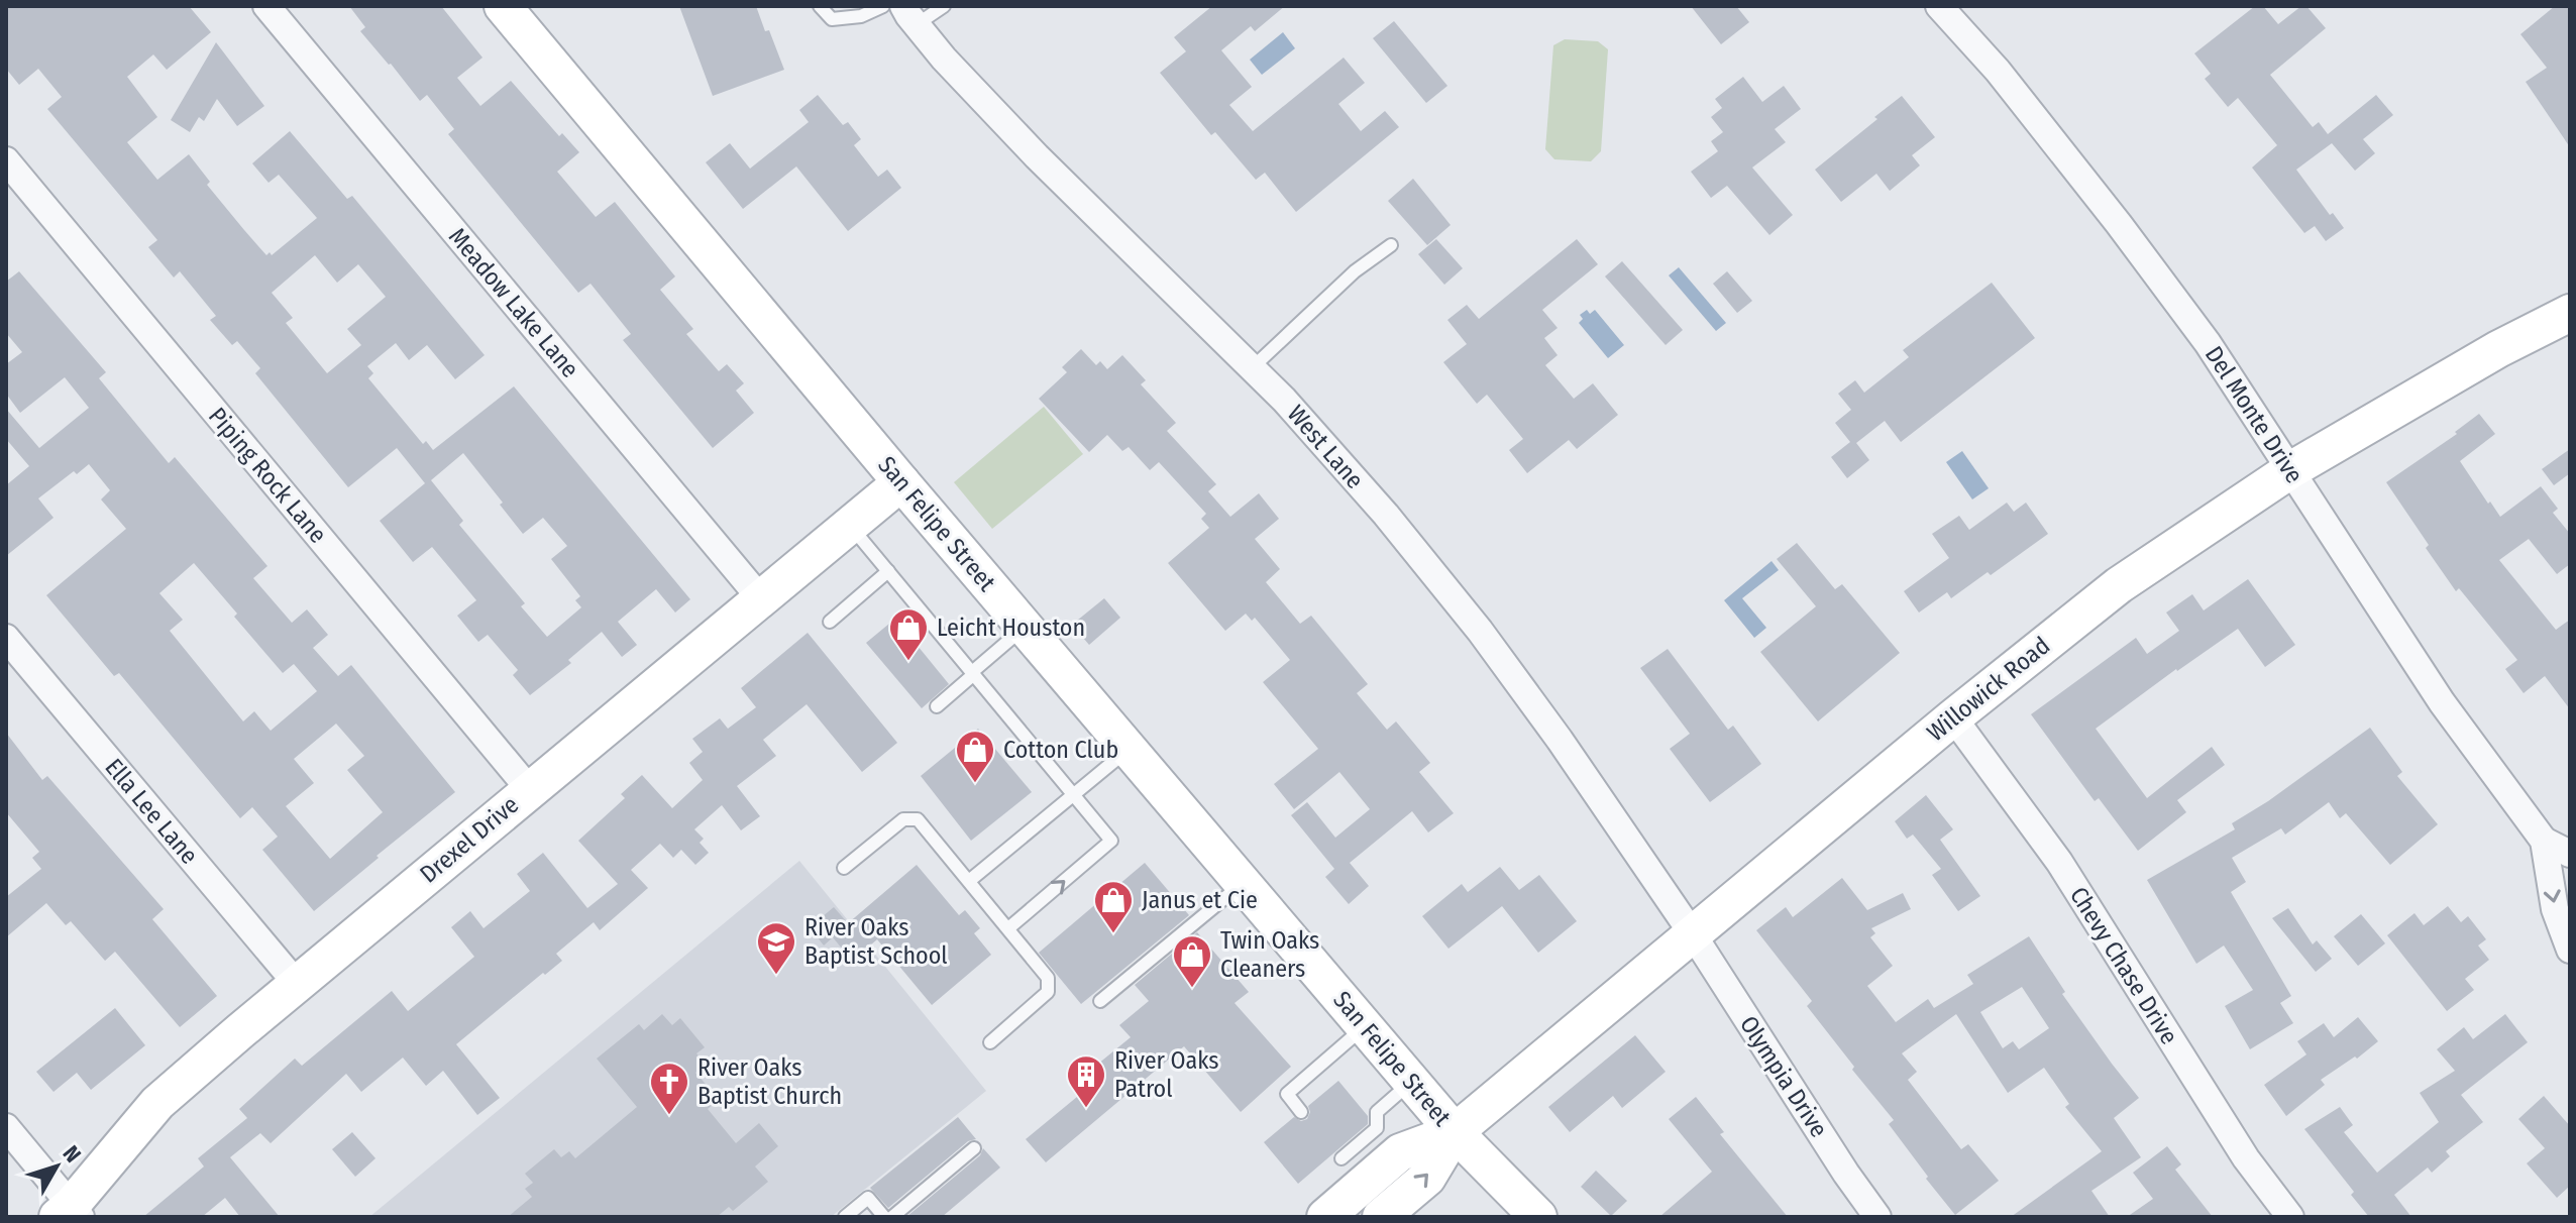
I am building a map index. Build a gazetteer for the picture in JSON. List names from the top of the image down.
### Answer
{
  "streets": {
    "street": [
      "Meadow Lake Lane",
      "Del Monte Drive",
      "West Lane",
      "Piping Rock Lane",
      "San Felipe Street",
      "Willowick Road",
      "Ella Lee Lane",
      "Drexel Drive",
      "Chevy Chase Drive",
      "Olympia Drive"
    ]
  },
  "crossings": [
    ["Meadow Lake Lane", "Drexel Drive"],
    ["Del Monte Drive", "Willowick Road"],
    ["West Lane", "Willowick Road"],
    ["West Lane", "Olympia Drive"],
    ["Piping Rock Lane", "Drexel Drive"],
    ["San Felipe Street", "Willowick Road"],
    ["San Felipe Street", "Drexel Drive"],
    ["Willowick Road", "Chevy Chase Drive"],
    ["Willowick Road", "Olympia Drive"],
    ["Ella Lee Lane", "Drexel Drive"]
  ],
  "places": {
    "shop": [
      "Leicht Houston",
      "Cotton Club",
      "Janus et Cie",
      "Twin Oaks Cleaners"
    ],
    "school or university": ["River Oaks Baptist School"],
    "building": ["River Oaks Patrol"],
    "church": ["River Oaks Baptist Church"]
  },
  "north": "top right"
}
